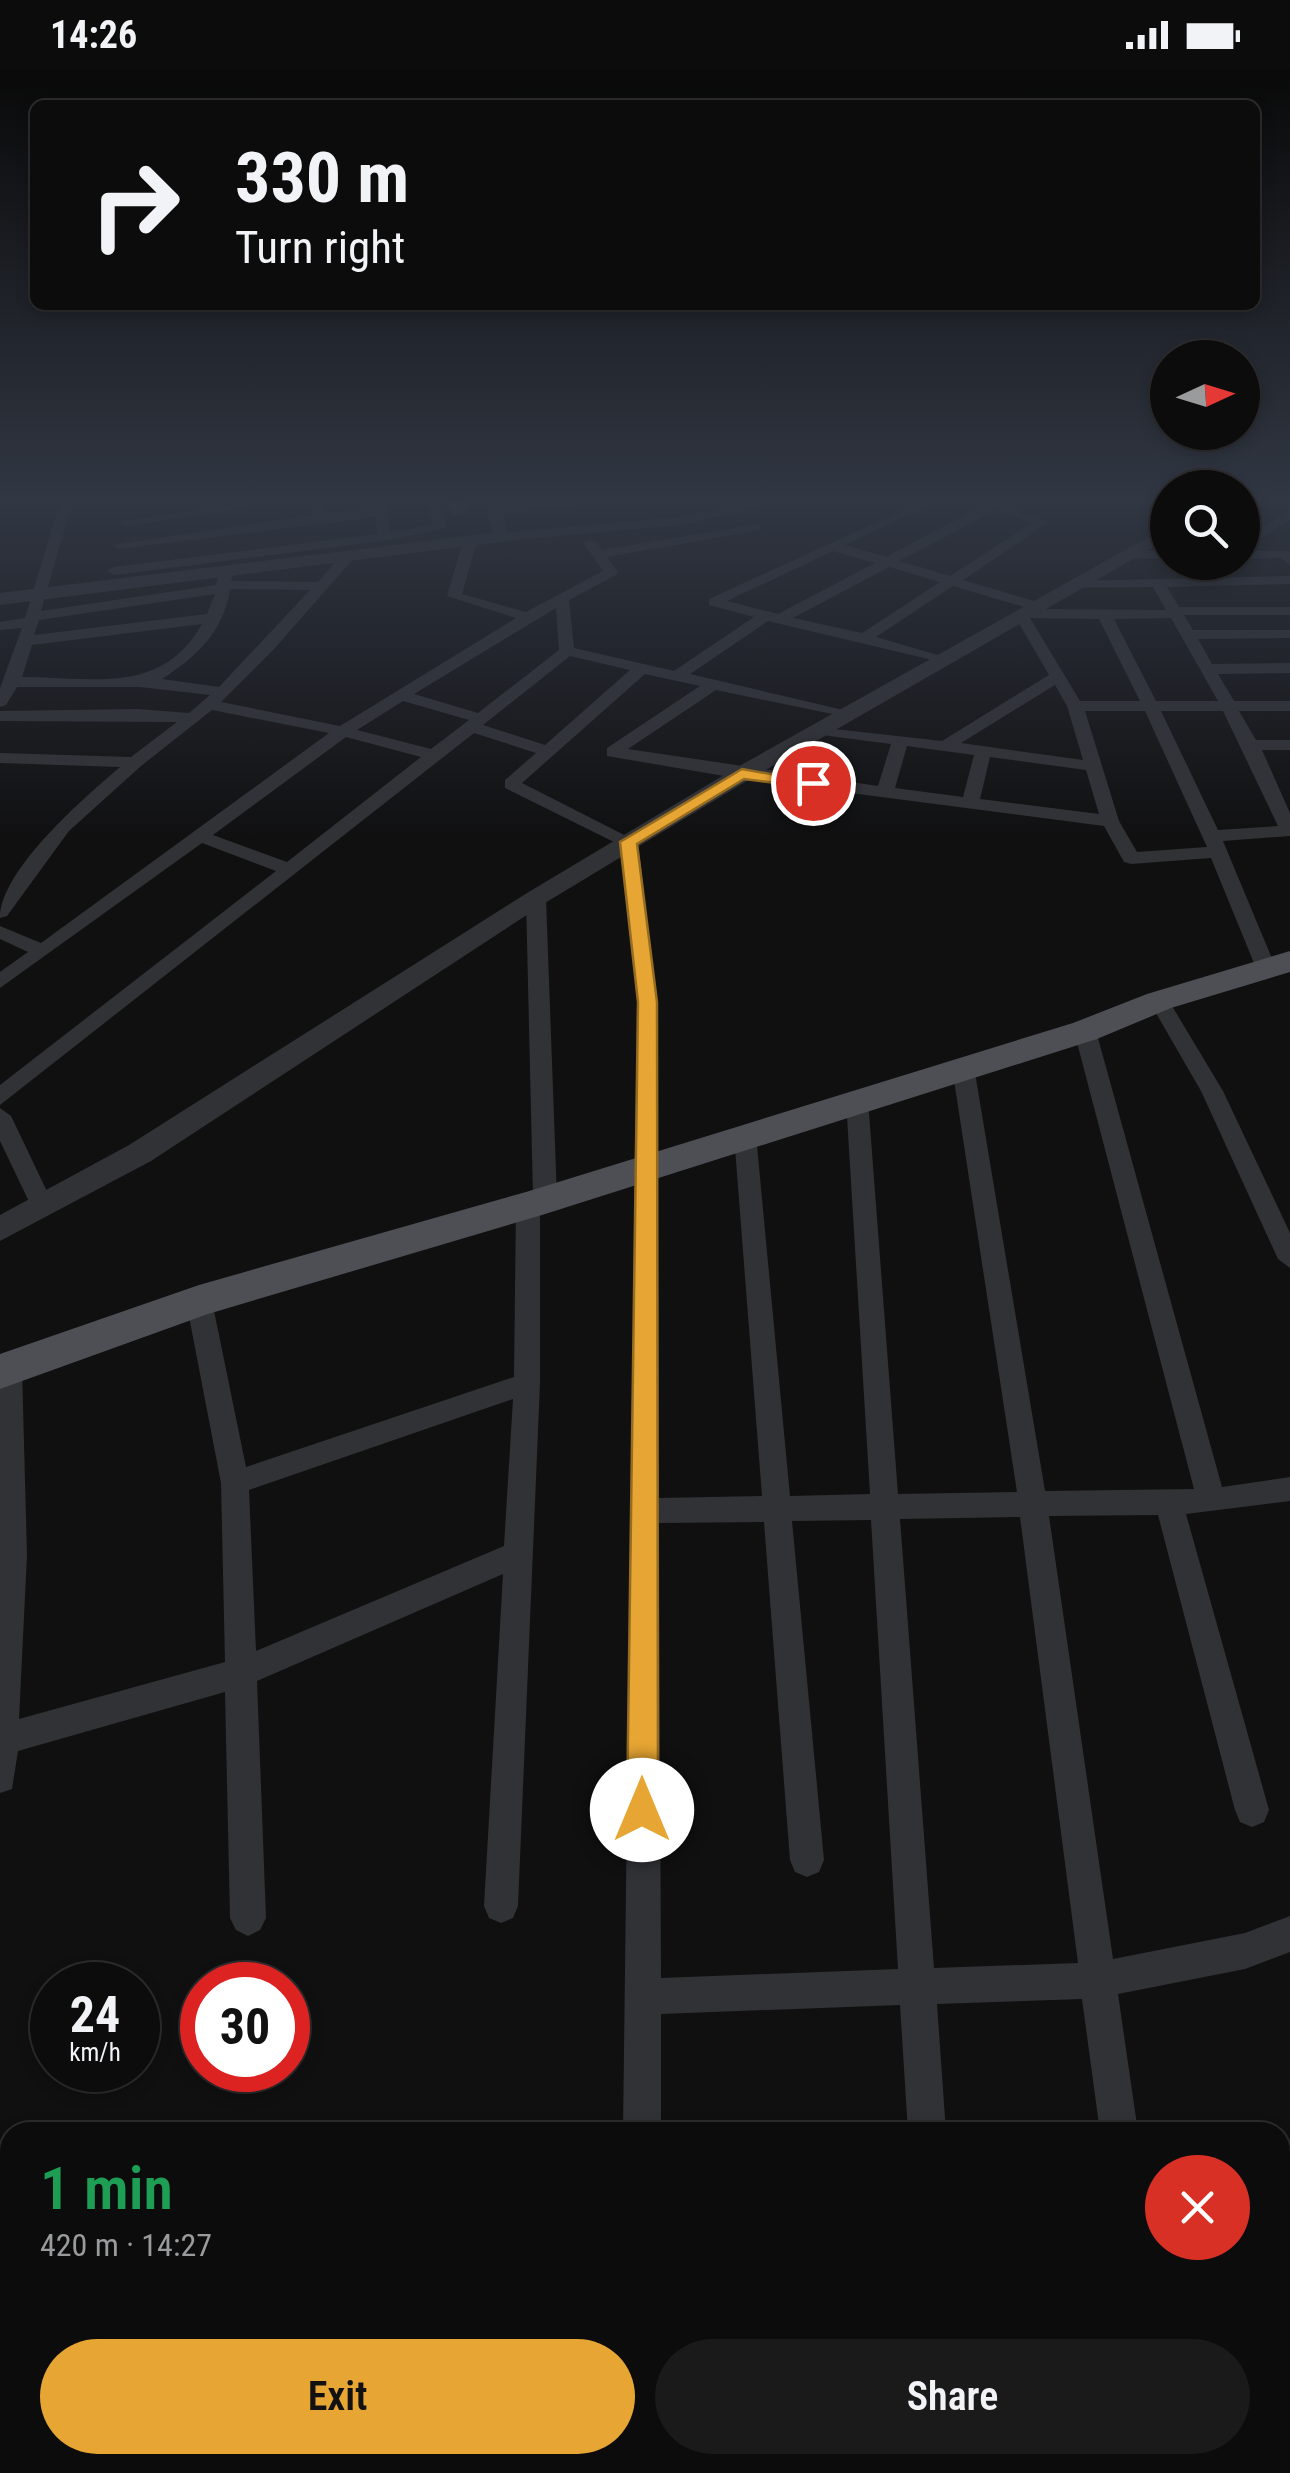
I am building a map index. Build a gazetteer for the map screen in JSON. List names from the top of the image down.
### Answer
{
  "north": "right",
  "page": {
    "status": "14:26",
    "turn": ["330 m", "Turn right"],
    "speed": "24 km/h",
    "limit": "30",
    "heading": ["1 min", "420 m · 14:27"],
    "buttons": ["Exit", "Share"]
  }
}
